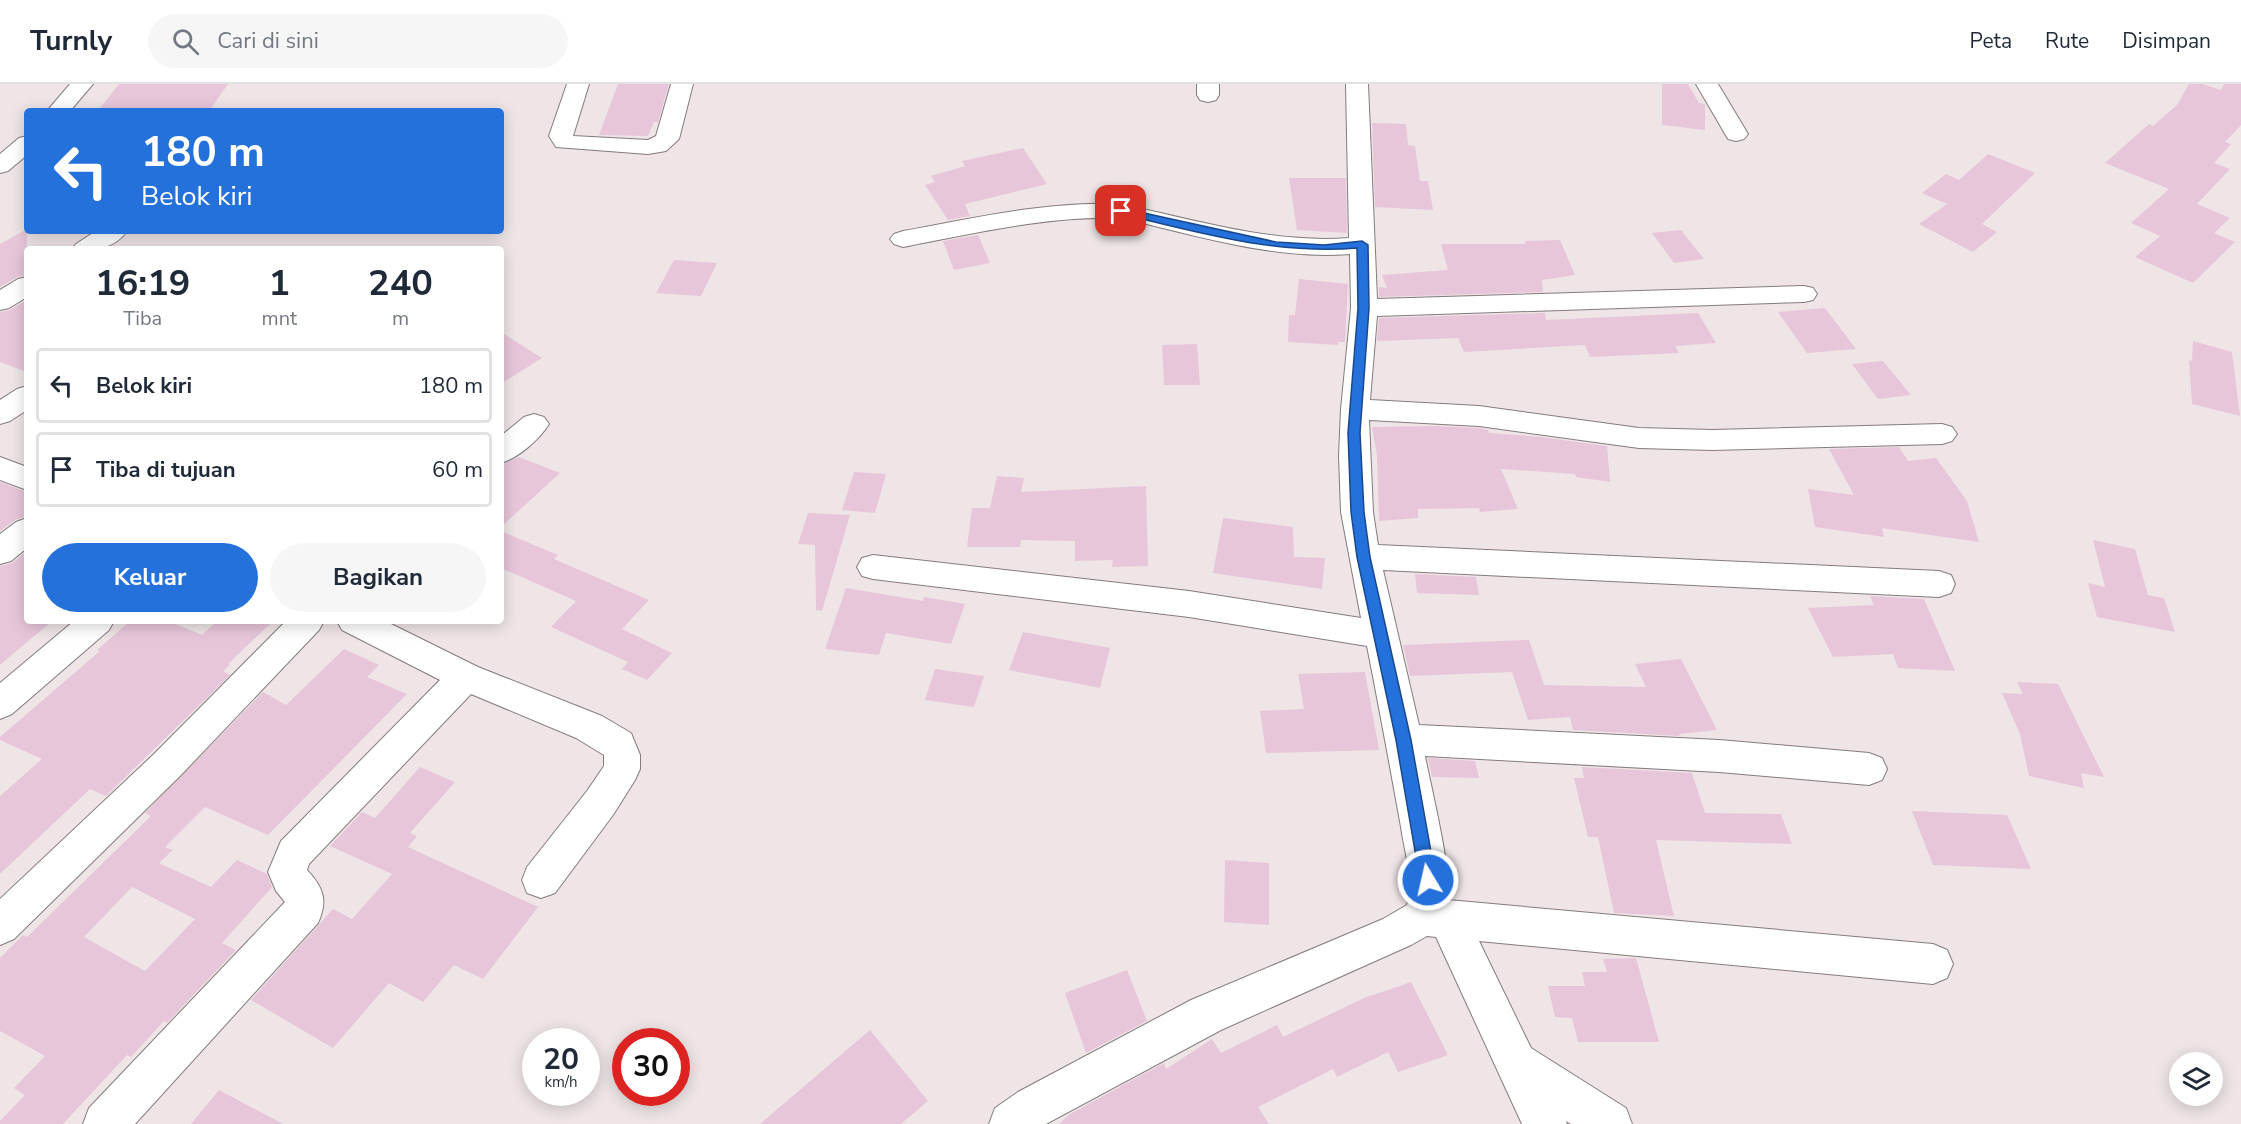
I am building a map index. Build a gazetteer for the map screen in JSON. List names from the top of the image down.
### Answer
{
  "page": {
    "header": "Turnly",
    "search": "Cari di sini",
    "nav": ["Peta", "Rute", "Disimpan"],
    "turn": ["180 m", "Belok kiri"],
    "eta": [
      "16:19",
      "Tiba",
      "1",
      "mnt",
      "240",
      "m"
    ],
    "list": [
      {
        "name": "Belok kiri",
        "value": "180 m"
      },
      {
        "name": "Tiba di tujuan",
        "value": "60 m"
      }
    ],
    "buttons": ["Keluar", "Bagikan"],
    "speed": "20 km/h",
    "limit": "30"
  }
}
